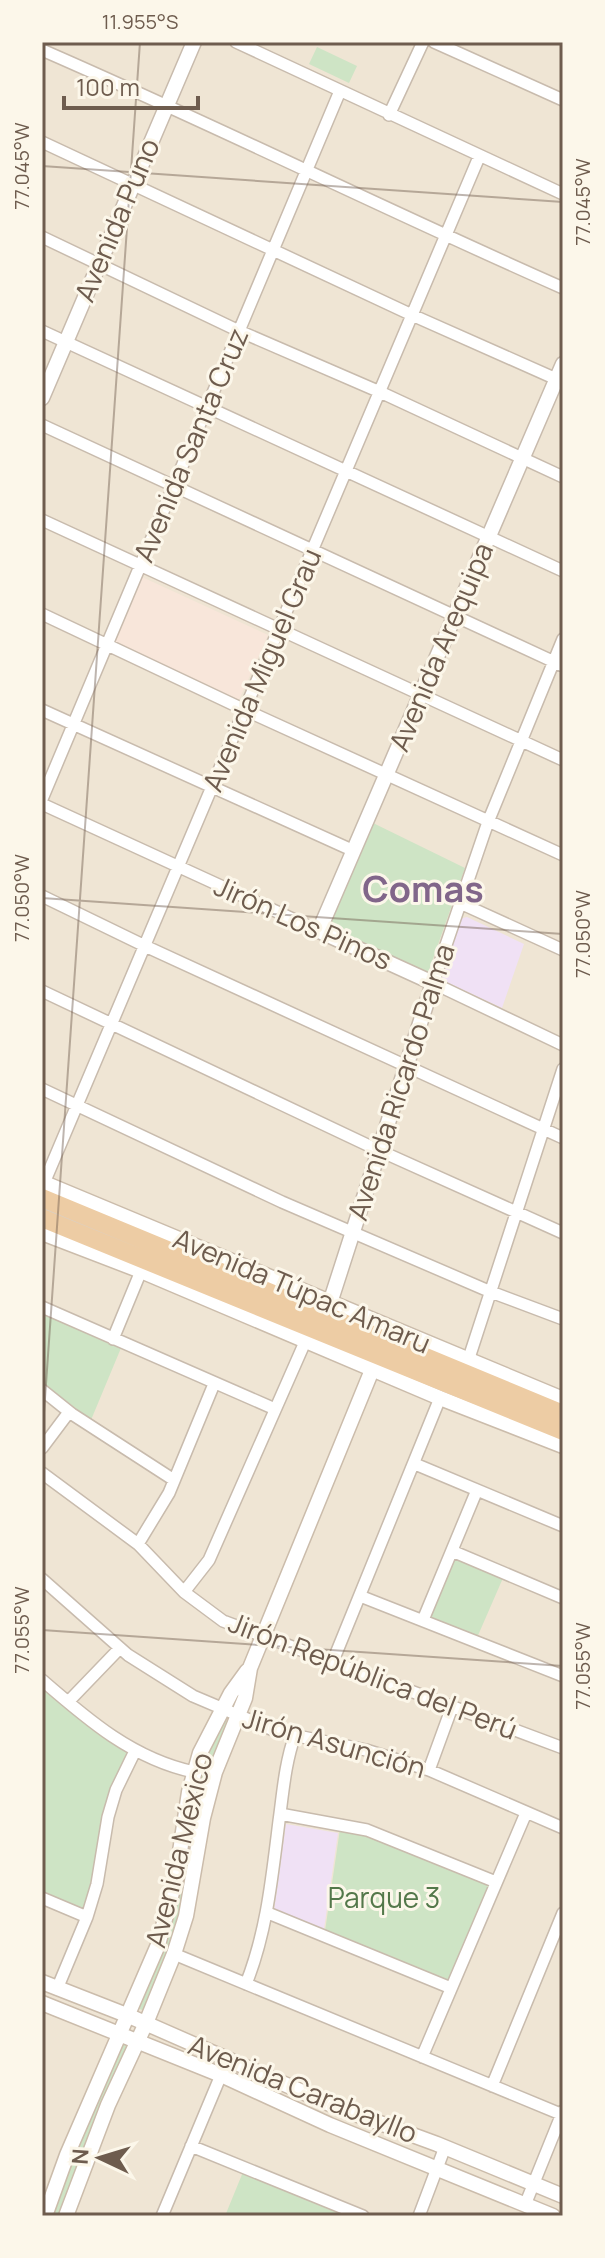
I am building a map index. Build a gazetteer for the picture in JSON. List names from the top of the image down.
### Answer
{
  "streets": {
    "highway": ["Avenida Túpac Amaru"],
    "main road": [
      "Avenida Puno",
      "Avenida Arequipa",
      "Jirón Los Pinos",
      "Avenida Ricardo Palma",
      "Avenida México",
      "Avenida Carabayllo"
    ],
    "street": [
      "Avenida Santa Cruz",
      "Avenida Miguel Grau",
      "Jirón República del Perú",
      "Jirón Asunción"
    ]
  },
  "crossings": [
    ["Avenida Santa Cruz", "Jirón Los Pinos"],
    ["Avenida Arequipa", "Jirón Los Pinos"],
    ["Avenida Miguel Grau", "Jirón Los Pinos"],
    ["Avenida Miguel Grau", "Avenida Túpac Amaru"],
    ["Jirón Los Pinos", "Avenida Ricardo Palma"],
    ["Avenida Ricardo Palma", "Avenida Túpac Amaru"],
    ["Avenida Túpac Amaru", "Avenida México"],
    ["Jirón República del Perú", "Avenida México"],
    ["Jirón Asunción", "Avenida México"],
    ["Avenida México", "Avenida Carabayllo"]
  ],
  "districts": ["Comas"],
  "parks": ["Parque 3"],
  "scale_bar": "100 m",
  "north": "left",
  "coordinates": [
    "11.955°S",
    "77.045°W",
    "77.050°W",
    "77.055°W"
  ]
}
